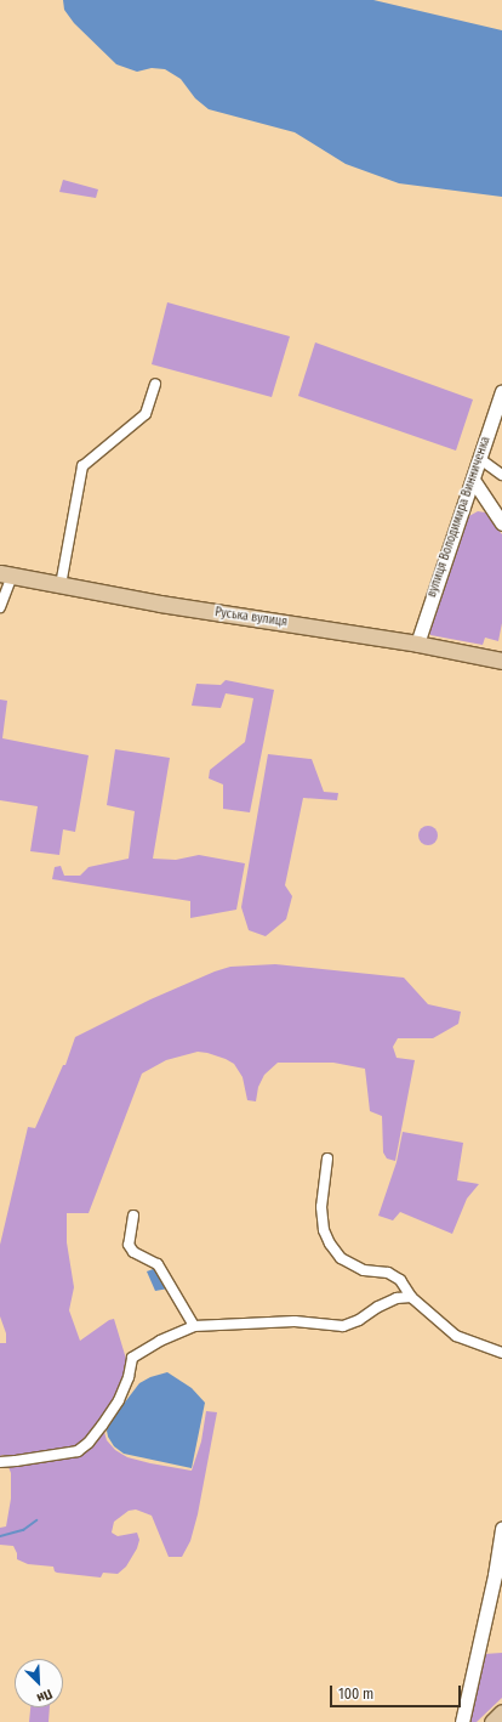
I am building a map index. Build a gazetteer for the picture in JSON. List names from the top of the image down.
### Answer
{
  "streets": {
    "main road": ["вулиця Володимира Винниченка", "Руська вулиця"]
  },
  "crossings": [
    ["вулиця Володимира Винниченка", "Руська вулиця"]
  ],
  "scale_bar": "100 m",
  "north": "bottom right"
}
